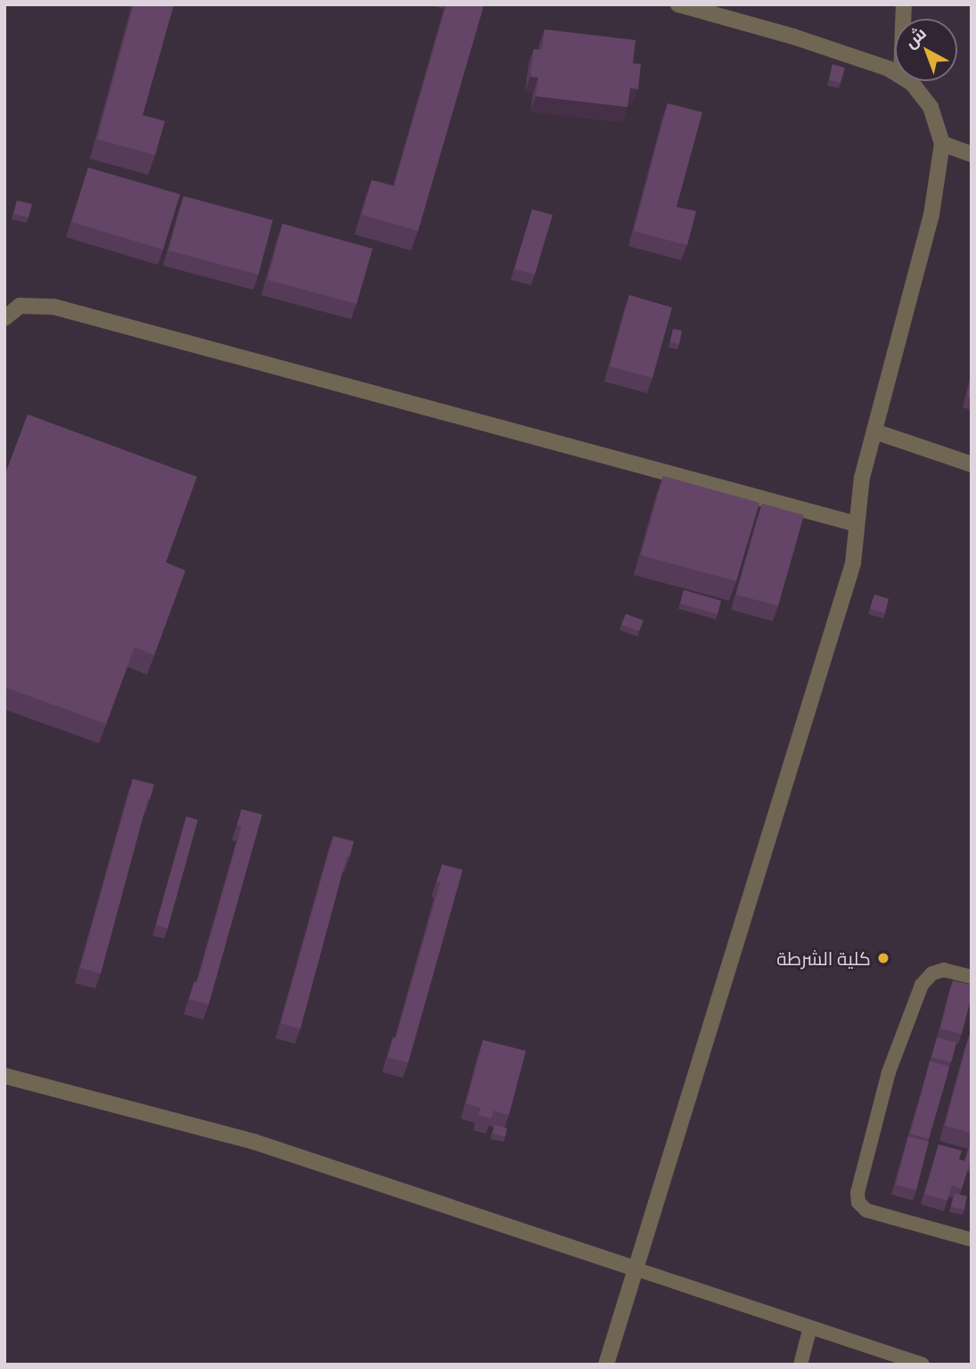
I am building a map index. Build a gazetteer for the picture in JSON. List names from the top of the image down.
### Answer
{
  "places": ["كلية الشرطة"],
  "north": "top left"
}
